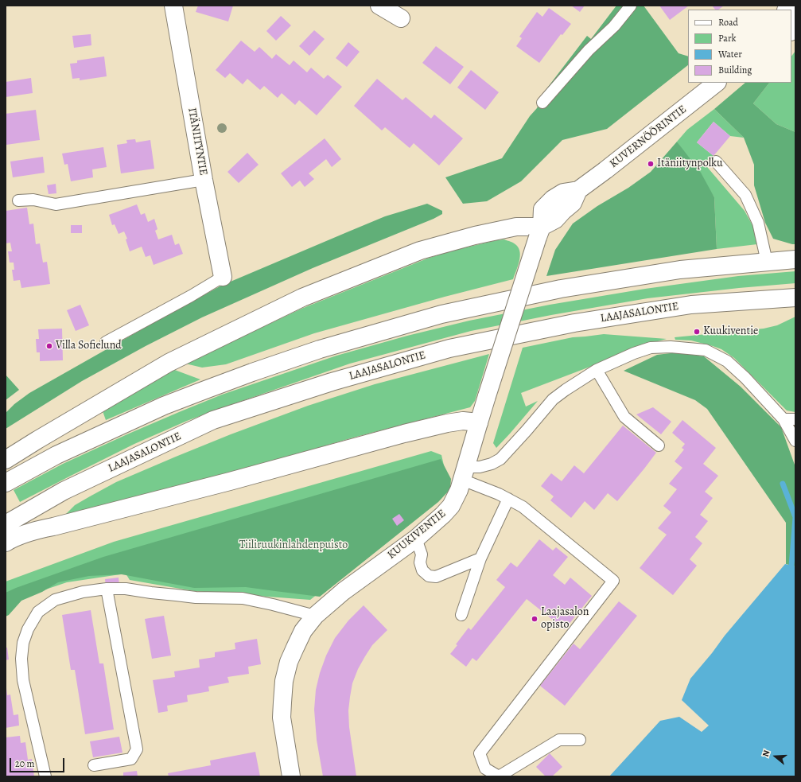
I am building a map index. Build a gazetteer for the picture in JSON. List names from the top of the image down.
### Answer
{
  "streets": {
    "main road": [
      "KUVERNÖÖRINTIE",
      "ITÄNIITYNTIE",
      "LAAJASALONTIE",
      "KUUKIVENTIE"
    ]
  },
  "crossings": [
    ["KUVERNÖÖRINTIE", "KUUKIVENTIE"]
  ],
  "parks": ["Tiiliruukinlahdenpuisto"],
  "places": [
    "Itäniitynpolku",
    "Kuukiventie",
    "Villa Sofielund",
    "Laajasalon opisto"
  ],
  "legend": [
    "Road",
    "Park",
    "Water",
    "Building"
  ],
  "scale_bar": "20 m",
  "north": "left"
}
